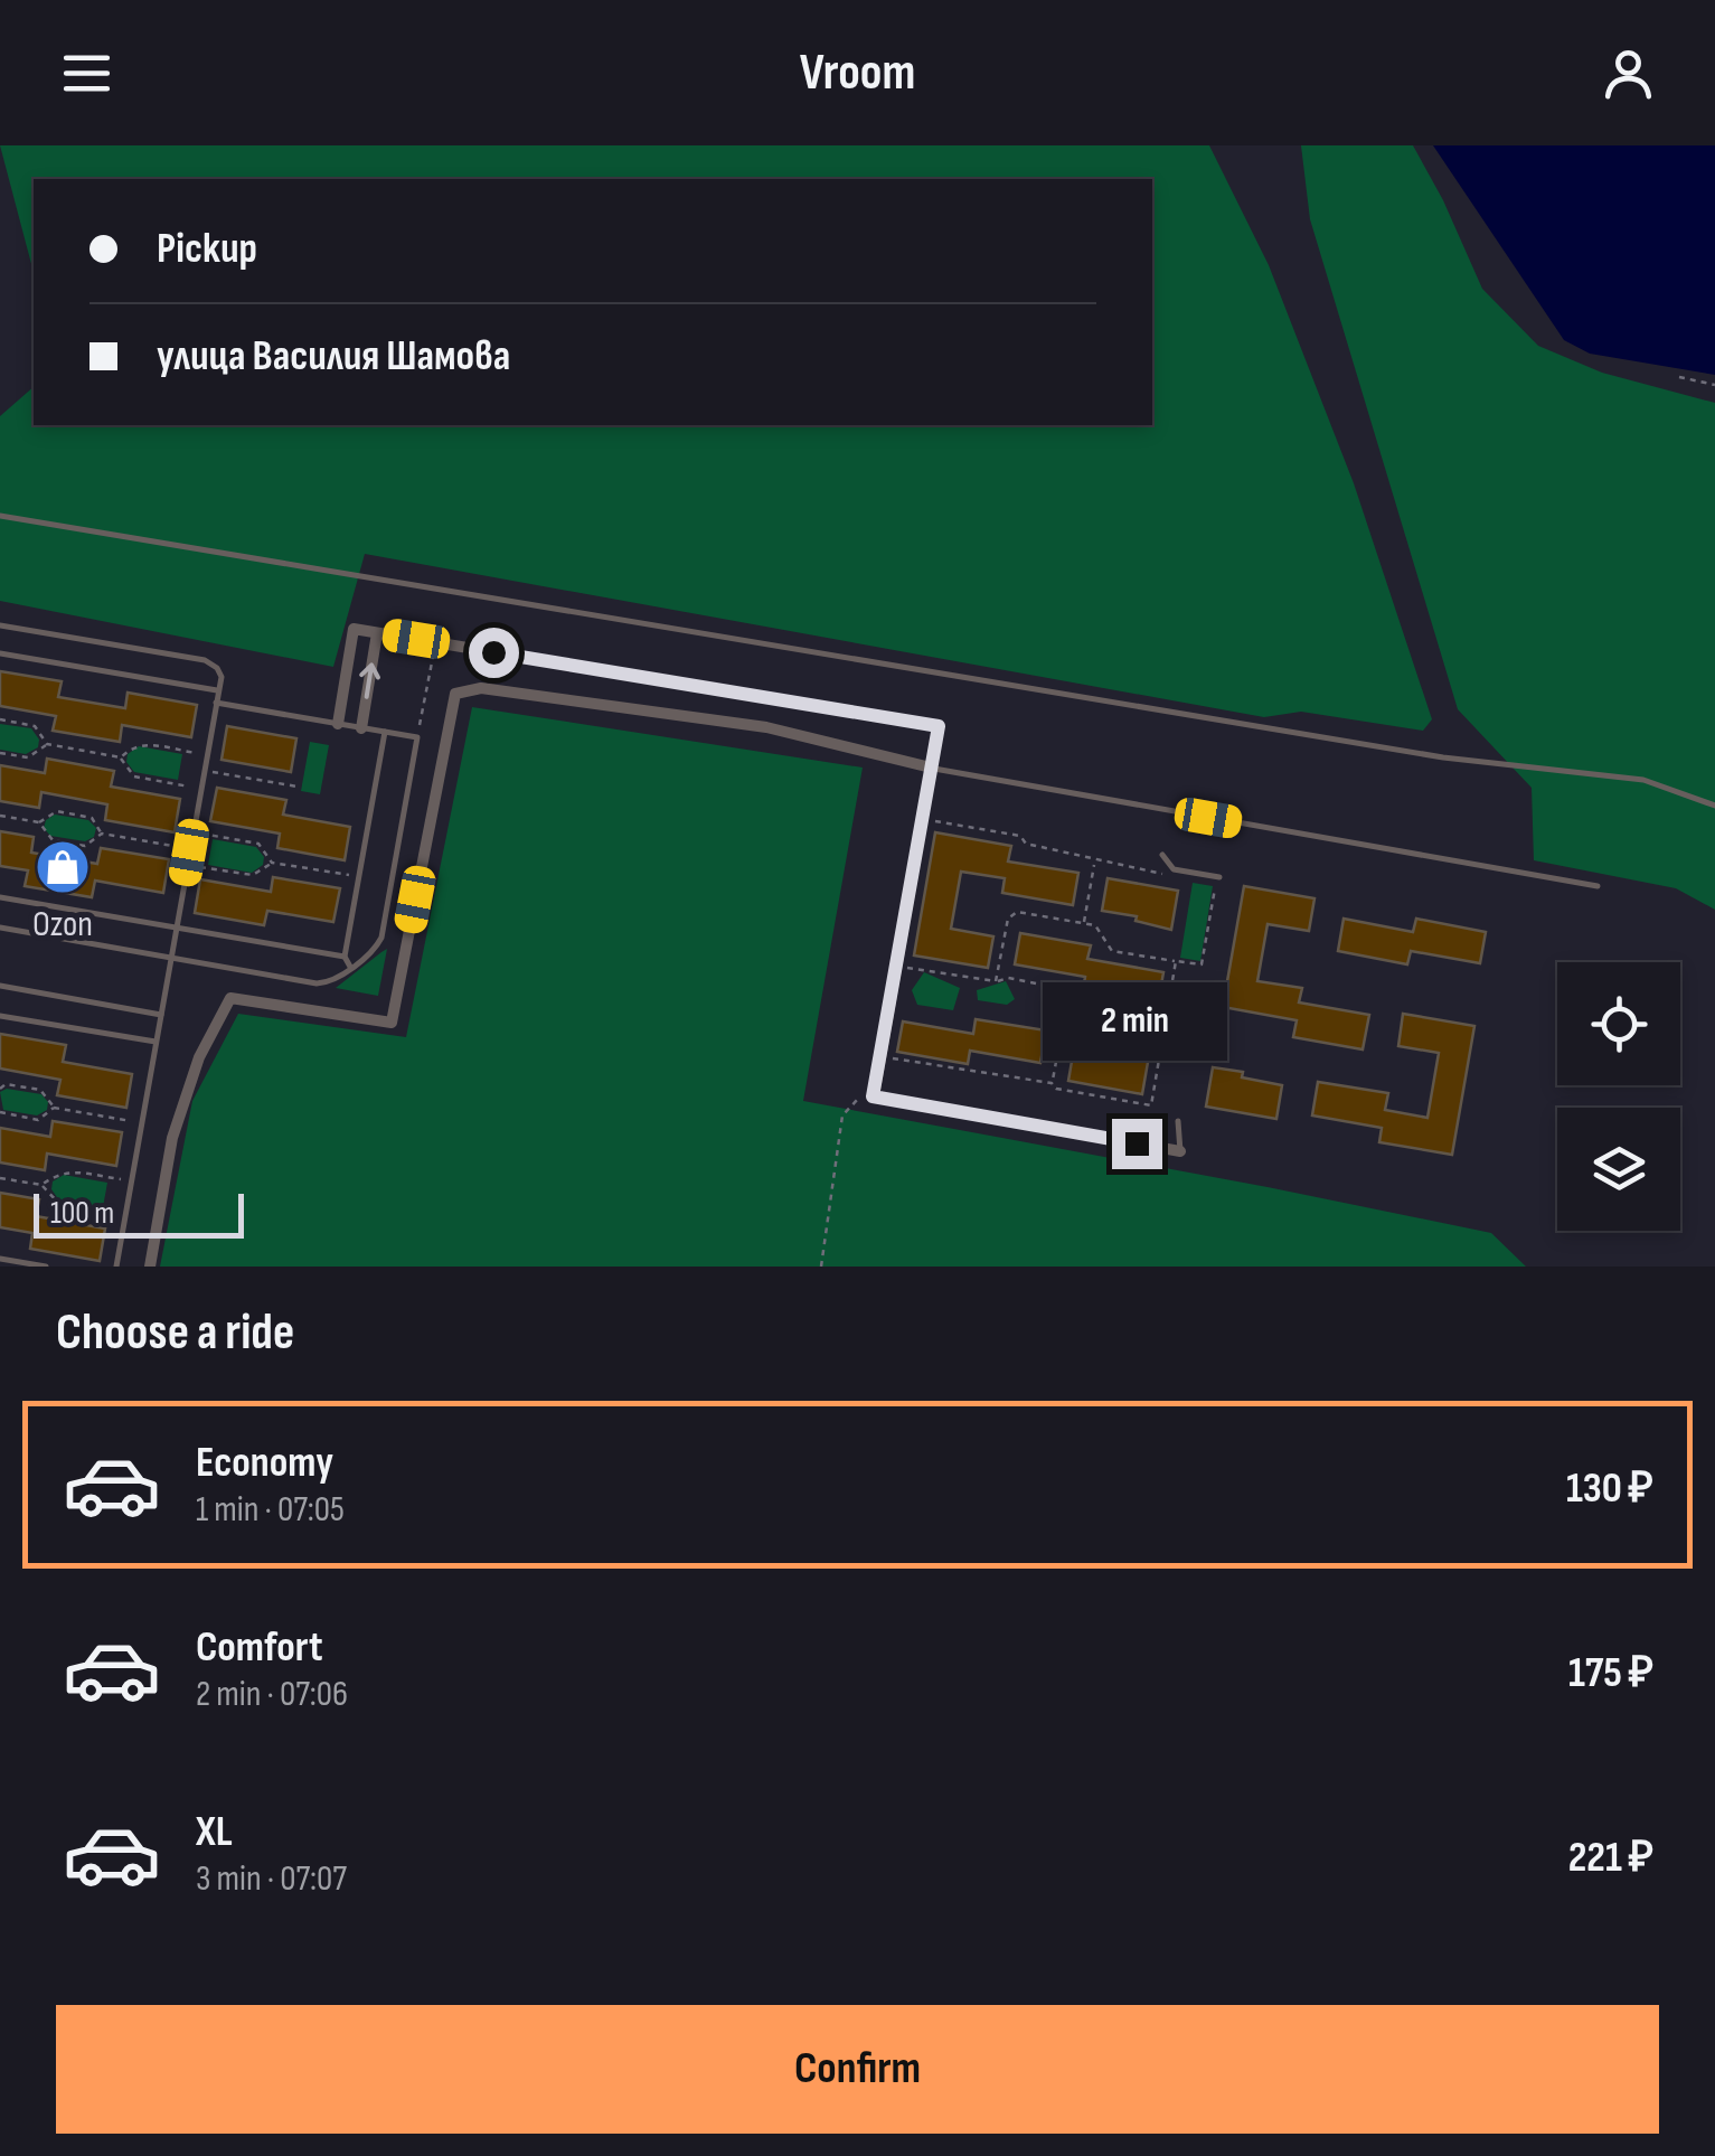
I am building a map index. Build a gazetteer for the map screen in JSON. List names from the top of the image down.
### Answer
{
  "places": {
    "shop": ["Ozon"]
  },
  "scale_bar": "100 m",
  "page": {
    "header": "Vroom",
    "banner": ["Pickup", "улица Василия Шамова"],
    "bubble": "2 min",
    "scale": "100 m",
    "heading": "Choose a ride",
    "list": [
      {
        "name": "Economy",
        "note": "1 min · 07:05",
        "value": "130 ₽"
      },
      {
        "name": "Comfort",
        "note": "2 min · 07:06",
        "value": "175 ₽"
      },
      {
        "name": "XL",
        "note": "3 min · 07:07",
        "value": "221 ₽"
      }
    ],
    "buttons": "Confirm"
  }
}
